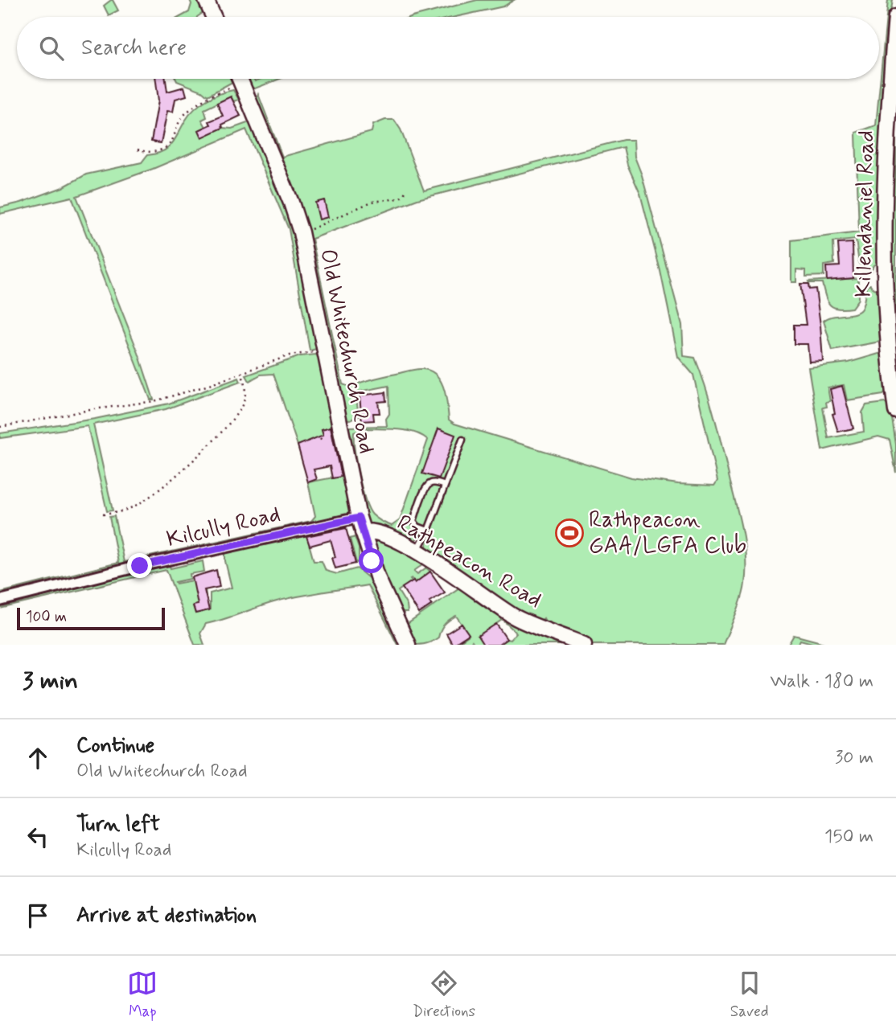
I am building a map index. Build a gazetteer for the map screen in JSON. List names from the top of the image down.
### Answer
{
  "streets": {
    "street": [
      "Killendaniel Road",
      "Old Whitechurch Road",
      "Kilcully Road",
      "Rathpeacon Road"
    ]
  },
  "crossings": [
    ["Old Whitechurch Road", "Kilcully Road"],
    ["Old Whitechurch Road", "Rathpeacon Road"]
  ],
  "places": {
    "sports": ["Rathpeacon GAA/LGFA Club"]
  },
  "scale_bar": "100 m",
  "page": {
    "search": "Search here",
    "scale": "100 m",
    "heading": ["3 min", "Walk · 180 m"],
    "list": [
      ["Continue", "Old Whitechurch Road", "30 m"],
      ["Turn left", "Kilcully Road", "150 m"],
      "Arrive at destination"
    ],
    "nav": ["Map", "Directions", "Saved"]
  }
}
